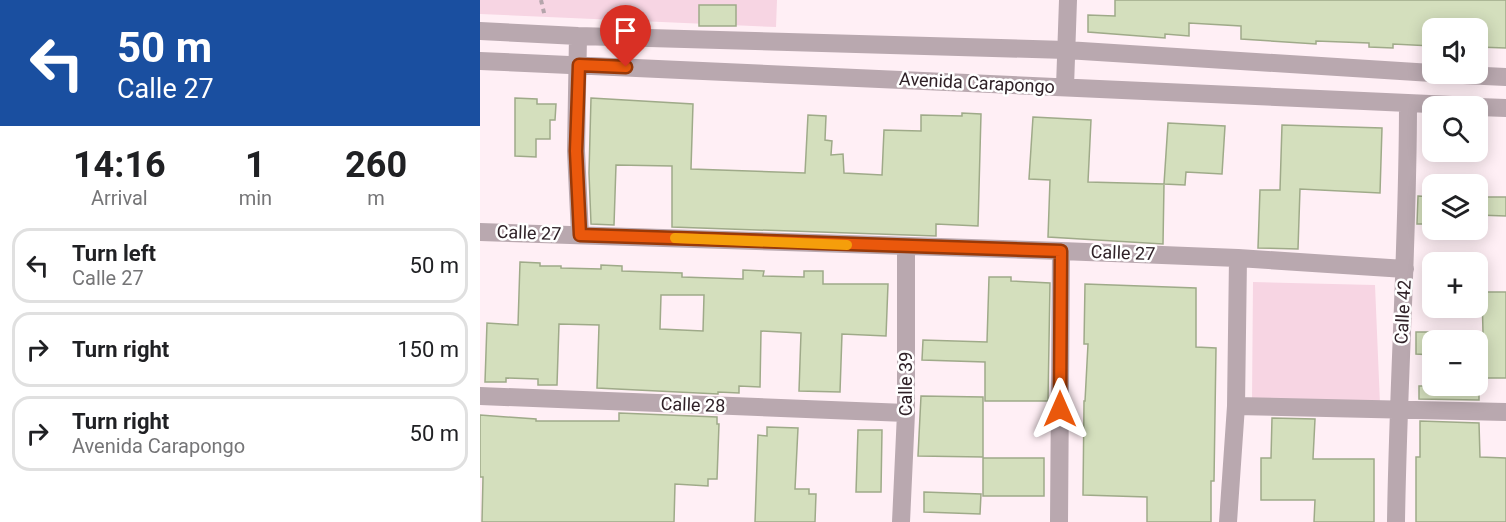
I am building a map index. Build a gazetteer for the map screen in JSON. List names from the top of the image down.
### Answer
{
  "streets": {
    "street": [
      "Avenida Carapongo",
      "Calle 27",
      "Calle 42",
      "Calle 39",
      "Calle 28"
    ]
  },
  "crossings": [
    ["Avenida Carapongo", "Calle 42"],
    ["Calle 27", "Calle 42"],
    ["Calle 27", "Calle 39"],
    ["Calle 39", "Calle 28"]
  ],
  "page": {
    "turn": ["50 m", "Calle 27"],
    "map_buttons": ["+", "−"],
    "eta": [
      "14:16",
      "Arrival",
      "1",
      "min",
      "260",
      "m"
    ],
    "list": [
      {
        "name": "Turn left",
        "note": "Calle 27",
        "value": "50 m"
      },
      {
        "name": "Turn right",
        "value": "150 m"
      },
      {
        "name": "Turn right",
        "note": "Avenida Carapongo",
        "value": "50 m"
      }
    ]
  }
}
